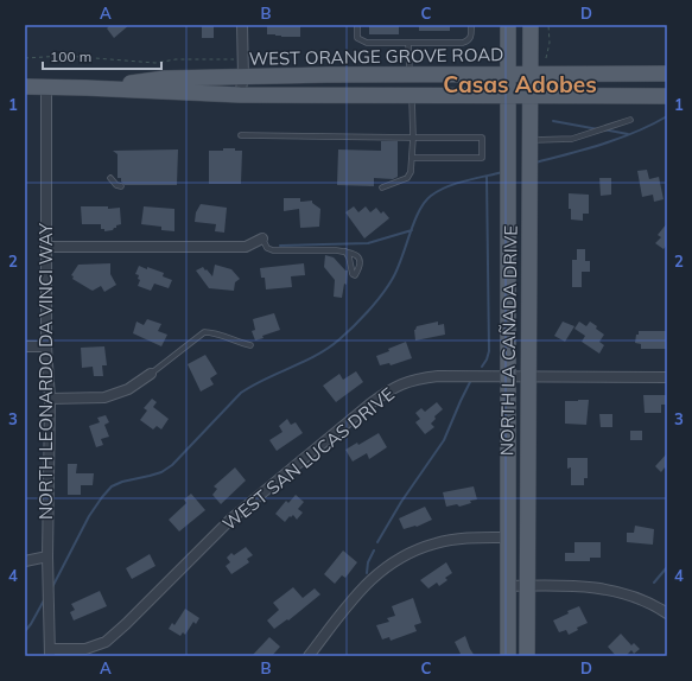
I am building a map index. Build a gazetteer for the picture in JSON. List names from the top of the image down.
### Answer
{
  "streets": {
    "main road": ["WEST ORANGE GROVE ROAD", "NORTH LA CAÑADA DRIVE"],
    "street": ["NORTH LEONARDO DA VINCI WAY", "WEST SAN LUCAS DRIVE"]
  },
  "crossings": [
    ["WEST ORANGE GROVE ROAD", "NORTH LA CAÑADA DRIVE"],
    ["WEST ORANGE GROVE ROAD", "NORTH LEONARDO DA VINCI WAY"],
    ["NORTH LA CAÑADA DRIVE", "WEST SAN LUCAS DRIVE"],
    ["NORTH LEONARDO DA VINCI WAY", "WEST SAN LUCAS DRIVE"]
  ],
  "districts": ["Casas Adobes"],
  "scale_bar": "100 m",
  "grid": {
    "columns": [
      "A",
      "B",
      "C",
      "D"
    ],
    "rows": [
      "1",
      "2",
      "3",
      "4"
    ]
  }
}
